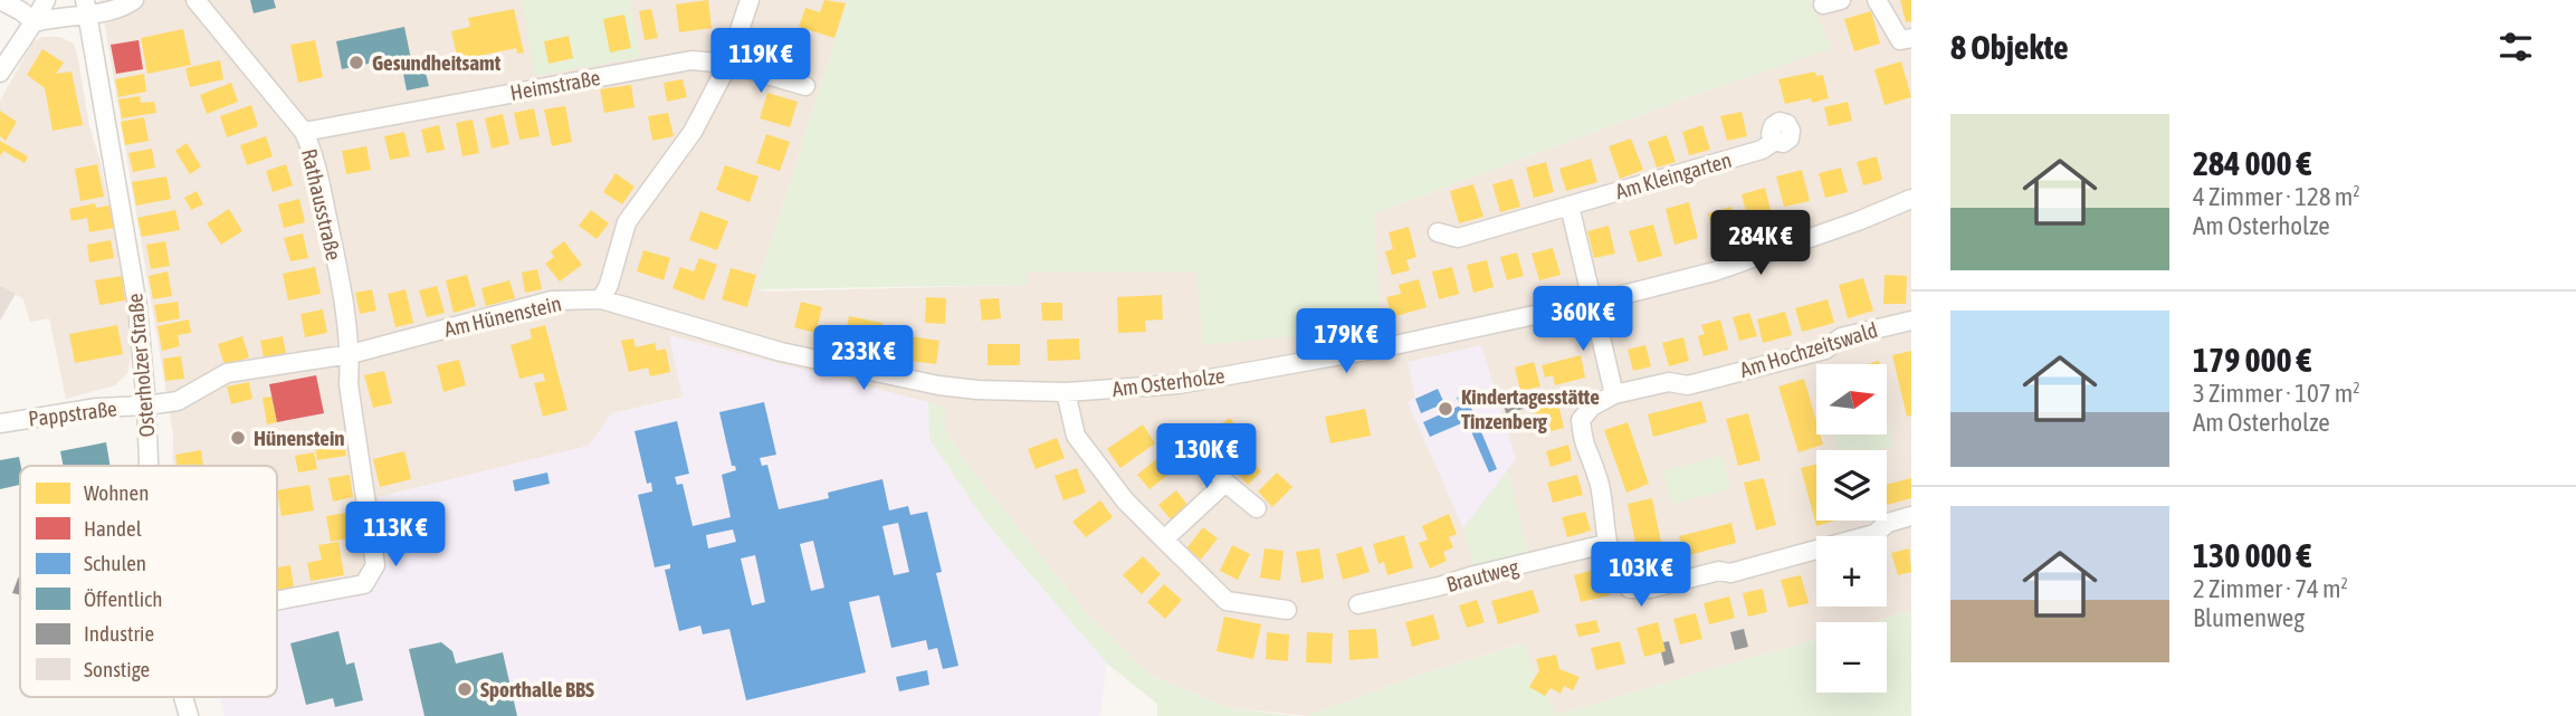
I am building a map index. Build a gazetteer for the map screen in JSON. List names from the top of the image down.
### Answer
{
  "streets": {
    "street": [
      "Heimstraße",
      "Am Kleingarten",
      "Rathausstraße",
      "Am Hünenstein",
      "Am Hochzeitswald",
      "Osterholzer Straße",
      "Am Osterholze",
      "Pappstraße",
      "Brautweg"
    ]
  },
  "crossings": [
    ["Heimstraße", "Rathausstraße"],
    ["Rathausstraße", "Am Hünenstein"],
    ["Am Hünenstein", "Osterholzer Straße"],
    ["Am Hünenstein", "Am Osterholze"],
    ["Am Hünenstein", "Pappstraße"],
    ["Am Hochzeitswald", "Brautweg"],
    ["Osterholzer Straße", "Pappstraße"]
  ],
  "places": [
    "Gesundheitsamt",
    "Kindertagesstätte Tinzenberg",
    "Hünenstein",
    "Sporthalle BBS"
  ],
  "legend": [
    "Wohnen",
    "Handel",
    "Schulen",
    "Öffentlich",
    "Industrie",
    "Sonstige"
  ],
  "north": "right",
  "page": {
    "heading": "8 Objekte",
    "price": [
      "119K €",
      "284K €",
      "360K €",
      "179K €",
      "233K €",
      "130K €",
      "113K €",
      "103K €"
    ],
    "list": [
      {
        "name": "284 000 €",
        "note": "4 Zimmer · 128 m² · Am Osterholze"
      },
      {
        "name": "179 000 €",
        "note": "3 Zimmer · 107 m² · Am Osterholze"
      },
      {
        "name": "130 000 €",
        "note": "2 Zimmer · 74 m² · Blumenweg"
      }
    ],
    "map_buttons": ["+", "−"]
  }
}
